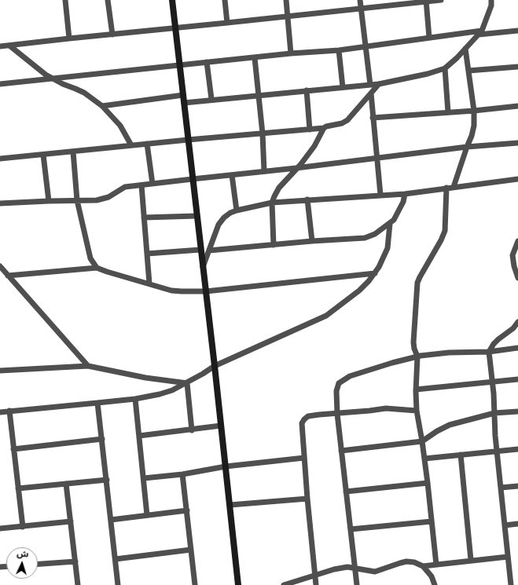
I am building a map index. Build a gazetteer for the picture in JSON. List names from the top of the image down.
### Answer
{
  "north": "top"
}
